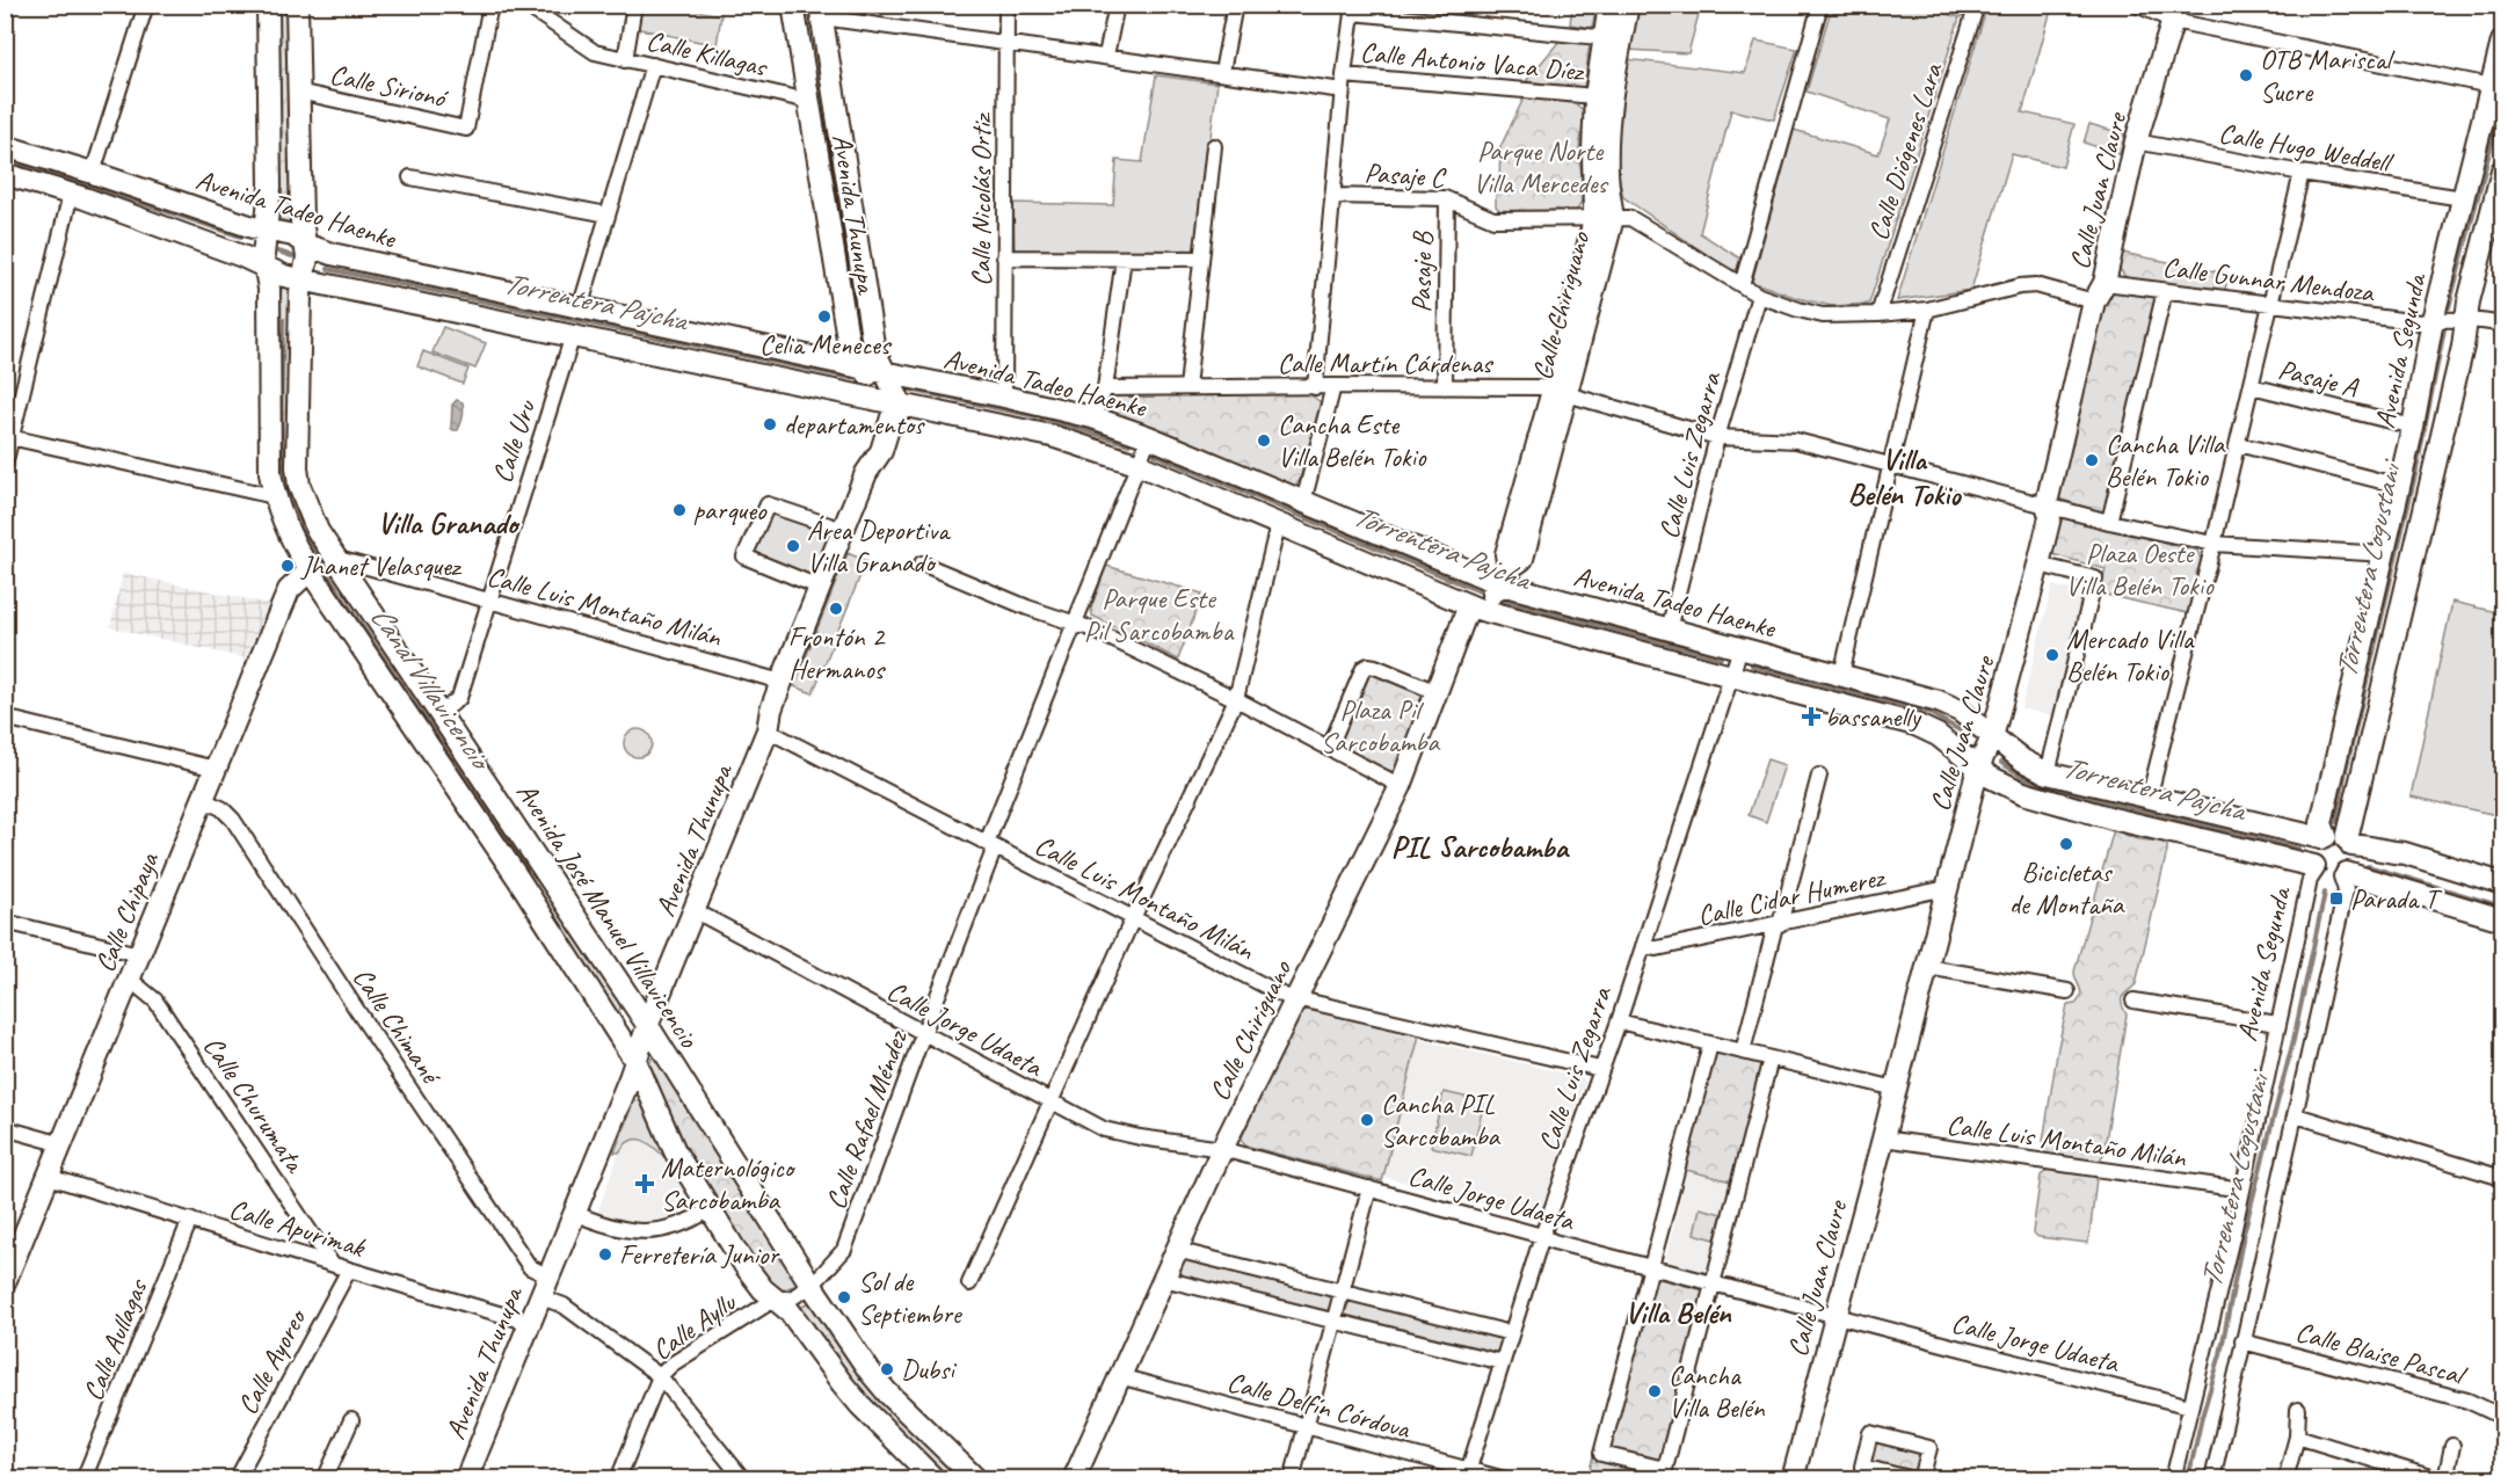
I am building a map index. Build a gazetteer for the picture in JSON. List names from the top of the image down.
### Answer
{
  "streets": {
    "main road": [
      "Calle Juan Claure",
      "Avenida Tadeo Haenke",
      "Avenida Thunupa",
      "Calle Chiriguano",
      "Avenida Segunda",
      "Calle Chipaya",
      "Avenida José Manuel Villavicencio"
    ],
    "street": [
      "Calle Killagas",
      "Calle Antonio Vaca Díez",
      "Calle Sirionó",
      "Calle Hugo Weddell",
      "Calle Diógenes Lara",
      "Pasaje C",
      "Calle Nicolás Ortiz",
      "Pasaje B",
      "Calle Gunnar Mendoza",
      "Calle Martín Cárdenas",
      "Pasaje A",
      "Calle Uru",
      "Calle Luis Zegarra",
      "Calle Luis Montaño Milán",
      "Calle Cidar Humerez",
      "Calle Chimané",
      "Calle Jorge Udaeta",
      "Calle Churumata",
      "Calle Rafael Méndez",
      "Calle Apurimak",
      "Calle Ayllu",
      "Calle Aullagas",
      "Calle Blaise Pascal",
      "Calle Ayoreo",
      "Calle Delfín Córdova"
    ]
  },
  "crossings": [
    ["Calle Killagas", "Avenida Thunupa"],
    ["Calle Antonio Vaca Díez", "Calle Nicolás Ortiz"],
    ["Calle Antonio Vaca Díez", "Avenida Thunupa"],
    ["Calle Antonio Vaca Díez", "Calle Chiriguano"],
    ["Calle Sirionó", "Avenida José Manuel Villavicencio"],
    ["Calle Hugo Weddell", "Calle Juan Claure"],
    ["Calle Hugo Weddell", "Avenida Segunda"],
    ["Calle Diógenes Lara", "Calle Gunnar Mendoza"],
    ["Pasaje C", "Pasaje B"],
    ["Pasaje C", "Calle Gunnar Mendoza"],
    ["Pasaje C", "Calle Chiriguano"],
    ["Calle Juan Claure", "Avenida Tadeo Haenke"],
    ["Calle Juan Claure", "Calle Gunnar Mendoza"],
    ["Calle Juan Claure", "Calle Martín Cárdenas"],
    ["Calle Juan Claure", "Calle Luis Montaño Milán"],
    ["Calle Juan Claure", "Calle Cidar Humerez"],
    ["Calle Juan Claure", "Calle Jorge Udaeta"],
    ["Calle Nicolás Ortiz", "Avenida Tadeo Haenke"],
    ["Avenida Tadeo Haenke", "Avenida Thunupa"],
    ["Avenida Tadeo Haenke", "Calle Chiriguano"],
    ["Avenida Tadeo Haenke", "Avenida Segunda"],
    ["Avenida Tadeo Haenke", "Calle Uru"],
    ["Avenida Tadeo Haenke", "Calle Luis Zegarra"],
    ["Avenida Tadeo Haenke", "Avenida José Manuel Villavicencio"],
    ["Avenida Tadeo Haenke", "Calle Rafael Méndez"],
    ["Avenida Thunupa", "Calle Luis Montaño Milán"],
    ["Avenida Thunupa", "Avenida José Manuel Villavicencio"],
    ["Avenida Thunupa", "Calle Chimané"],
    ["Avenida Thunupa", "Calle Jorge Udaeta"],
    ["Avenida Thunupa", "Calle Apurimak"],
    ["Pasaje B", "Calle Martín Cárdenas"],
    ["Calle Gunnar Mendoza", "Calle Chiriguano"],
    ["Calle Gunnar Mendoza", "Avenida Segunda"],
    ["Calle Gunnar Mendoza", "Calle Luis Zegarra"],
    ["Calle Chiriguano", "Calle Martín Cárdenas"],
    ["Calle Chiriguano", "Calle Luis Montaño Milán"],
    ["Calle Chiriguano", "Calle Jorge Udaeta"],
    ["Calle Chiriguano", "Calle Delfín Córdova"],
    ["Avenida Segunda", "Calle Martín Cárdenas"],
    ["Avenida Segunda", "Pasaje A"],
    ["Avenida Segunda", "Calle Luis Montaño Milán"],
    ["Avenida Segunda", "Calle Jorge Udaeta"],
    ["Calle Martín Cárdenas", "Calle Luis Zegarra"],
    ["Calle Uru", "Calle Luis Montaño Milán"],
    ["Calle Uru", "Avenida José Manuel Villavicencio"],
    ["Calle Luis Zegarra", "Calle Luis Montaño Milán"],
    ["Calle Luis Zegarra", "Calle Cidar Humerez"],
    ["Calle Luis Zegarra", "Calle Jorge Udaeta"],
    ["Calle Luis Zegarra", "Calle Delfín Córdova"],
    ["Calle Luis Montaño Milán", "Avenida José Manuel Villavicencio"],
    ["Calle Luis Montaño Milán", "Calle Rafael Méndez"],
    ["Calle Chipaya", "Avenida José Manuel Villavicencio"],
    ["Calle Chipaya", "Calle Chimané"],
    ["Calle Chipaya", "Calle Churumata"],
    ["Calle Chipaya", "Calle Apurimak"],
    ["Avenida José Manuel Villavicencio", "Calle Rafael Méndez"],
    ["Avenida José Manuel Villavicencio", "Calle Ayllu"],
    ["Calle Jorge Udaeta", "Calle Rafael Méndez"],
    ["Calle Churumata", "Calle Apurimak"],
    ["Calle Rafael Méndez", "Calle Ayllu"],
    ["Calle Apurimak", "Calle Aullagas"],
    ["Calle Apurimak", "Calle Ayoreo"]
  ],
  "districts": [
    "Villa Belén Tokio",
    "Villa Granado",
    "PIL Sarcobamba",
    "Villa Belén"
  ],
  "water": ["Torrentera Pajcha", "Torrentera Logustani", "Canal Villavicencio"],
  "parks": [
    "Parque Norte Villa Mercedes",
    "Plaza Oeste Villa Belén Tokio",
    "Parque Este Pil Sarcobamba",
    "Plaza Pil Sarcobamba"
  ],
  "places": {
    "other": [
      "OTB Mariscal Sucre",
      "Celia Meneces",
      "departamentos",
      "Cancha Este Villa Belén Tokio",
      "Cancha Villa Belén Tokio",
      "parqueo",
      "Área Deportiva Villa Granado",
      "Jhanet Velasquez",
      "Frontón 2 Hermanos",
      "Mercado Villa Belén Tokio",
      "Bicicletas de Montaña",
      "Cancha PIL Sarcobamba",
      "Ferretería Junior",
      "Sol de Septiembre",
      "Dubsi",
      "Cancha Villa Belén"
    ],
    "health": ["bassanelly", "Maternológico Sarcobamba"],
    "transit": ["Parada T"]
  }
}
